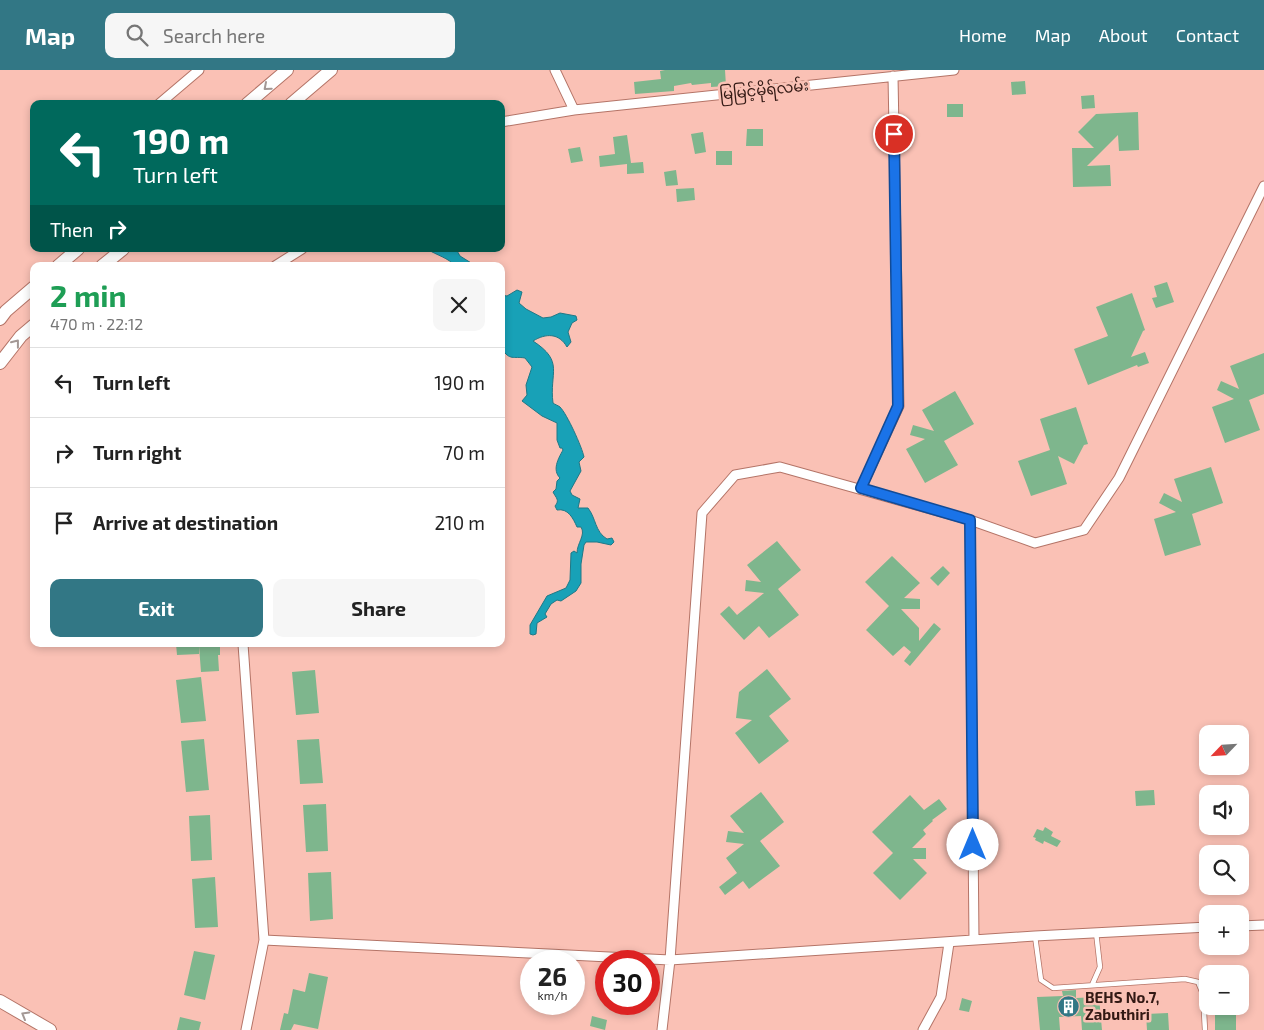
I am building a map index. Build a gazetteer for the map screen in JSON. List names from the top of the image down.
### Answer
{
  "streets": {
    "street": ["မြမြင့်မိုရ်လမ်း"]
  },
  "places": {
    "building": ["BEHS No.7, Zabuthiri"]
  },
  "north": "bottom left",
  "page": {
    "header": "Map",
    "search": "Search here",
    "nav": [
      "Home",
      "Map",
      "About",
      "Contact"
    ],
    "turn": ["190 m", "Turn left"],
    "then": "Then",
    "heading": ["2 min", "470 m · 22:12"],
    "list": [
      {
        "name": "Turn left",
        "value": "190 m"
      },
      {
        "name": "Turn right",
        "value": "70 m"
      },
      {
        "name": "Arrive at destination",
        "value": "210 m"
      }
    ],
    "buttons": ["Exit", "Share"],
    "map_buttons": ["+", "−"],
    "speed": "26 km/h",
    "limit": "30"
  }
}
